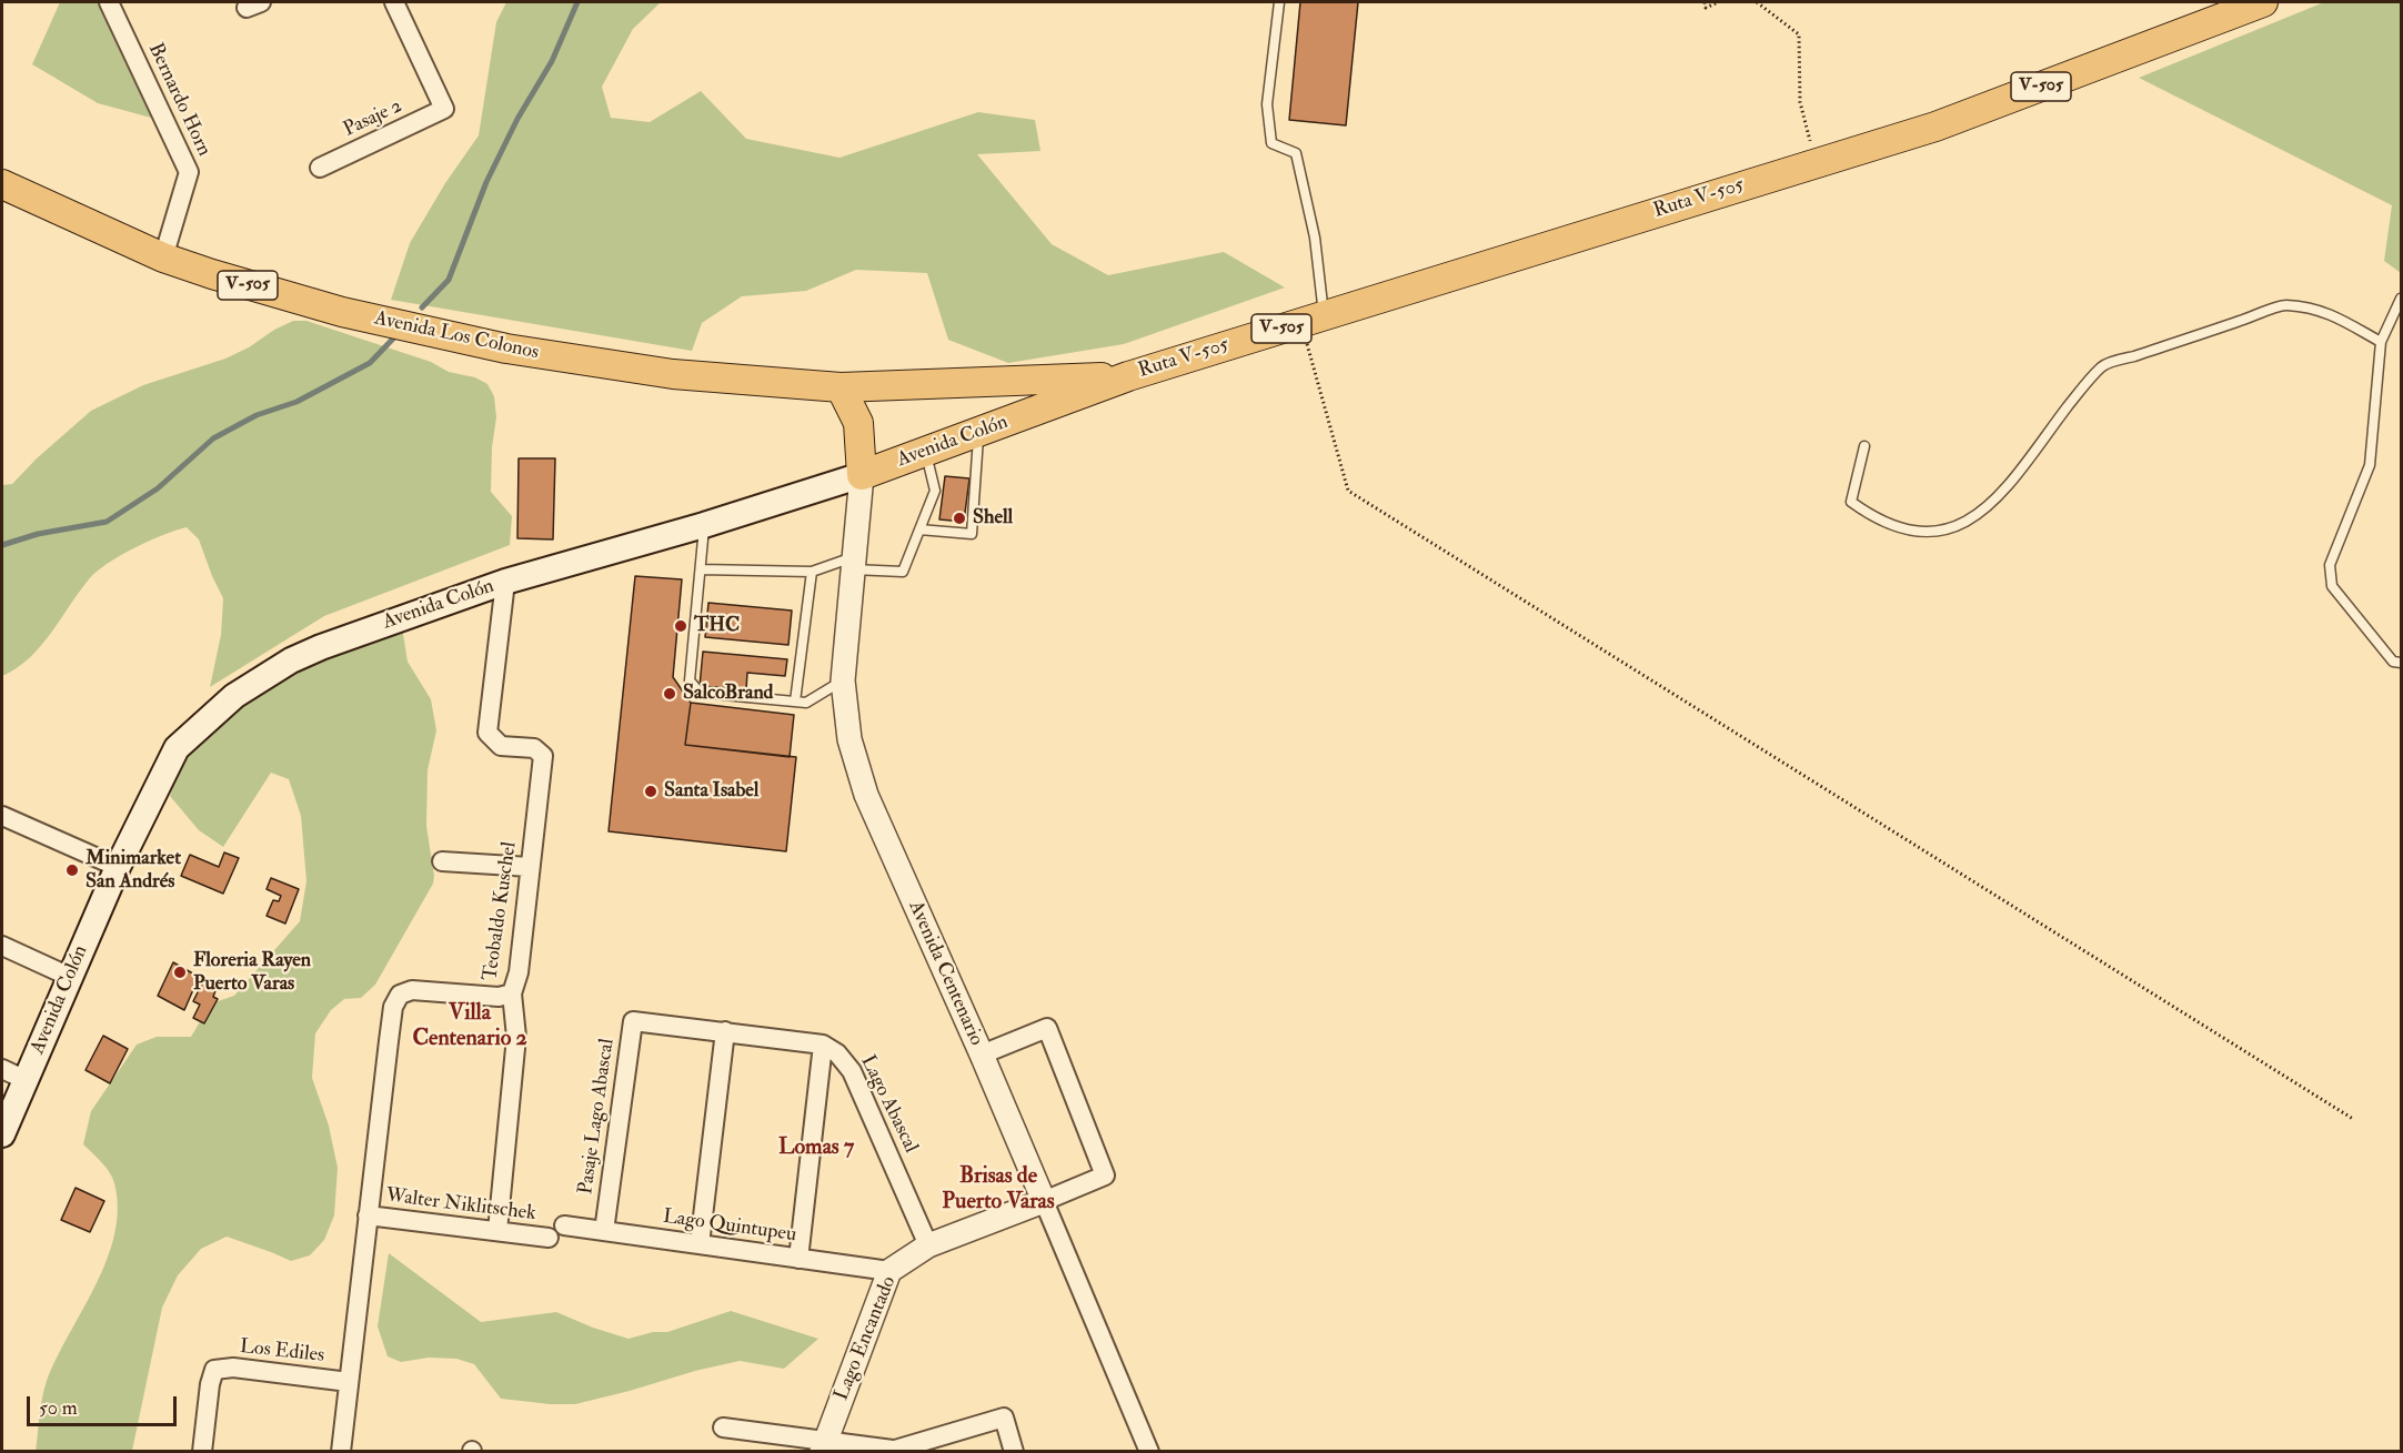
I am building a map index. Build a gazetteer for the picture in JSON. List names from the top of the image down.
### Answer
{
  "streets": {
    "main road": [
      "V-505",
      "Ruta V-505",
      "Avenida Los Colonos",
      "Avenida Colón"
    ],
    "street": [
      "Bernardo Horn",
      "Pasaje 2",
      "Teobaldo Kuschel",
      "Avenida Centenario",
      "Lago Abascal",
      "Pasaje Lago Abascal",
      "Walter Niklitschek",
      "Lago Quintupeu",
      "Lago Encantado",
      "Los Ediles"
    ]
  },
  "crossings": [
    ["Bernardo Horn", "Avenida Los Colonos"],
    ["Ruta V-505", "Avenida Los Colonos"],
    ["Ruta V-505", "Avenida Colón"],
    ["Avenida Los Colonos", "Avenida Colón"],
    ["Avenida Colón", "Teobaldo Kuschel"],
    ["Avenida Colón", "Avenida Centenario"],
    ["Teobaldo Kuschel", "Walter Niklitschek"],
    ["Teobaldo Kuschel", "Los Ediles"],
    ["Avenida Centenario", "Lago Encantado"],
    ["Lago Abascal", "Lago Encantado"],
    ["Pasaje Lago Abascal", "Lago Quintupeu"],
    ["Lago Quintupeu", "Lago Encantado"]
  ],
  "districts": ["Villa Centenario 2", "Lomas 7", "Brisas de Puerto Varas"],
  "places": [
    "Shell",
    "THC",
    "SalcoBrand",
    "Santa Isabel",
    "Minimarket San Andrés",
    "Floreria Rayen Puerto Varas"
  ],
  "scale_bar": "50 m"
}
